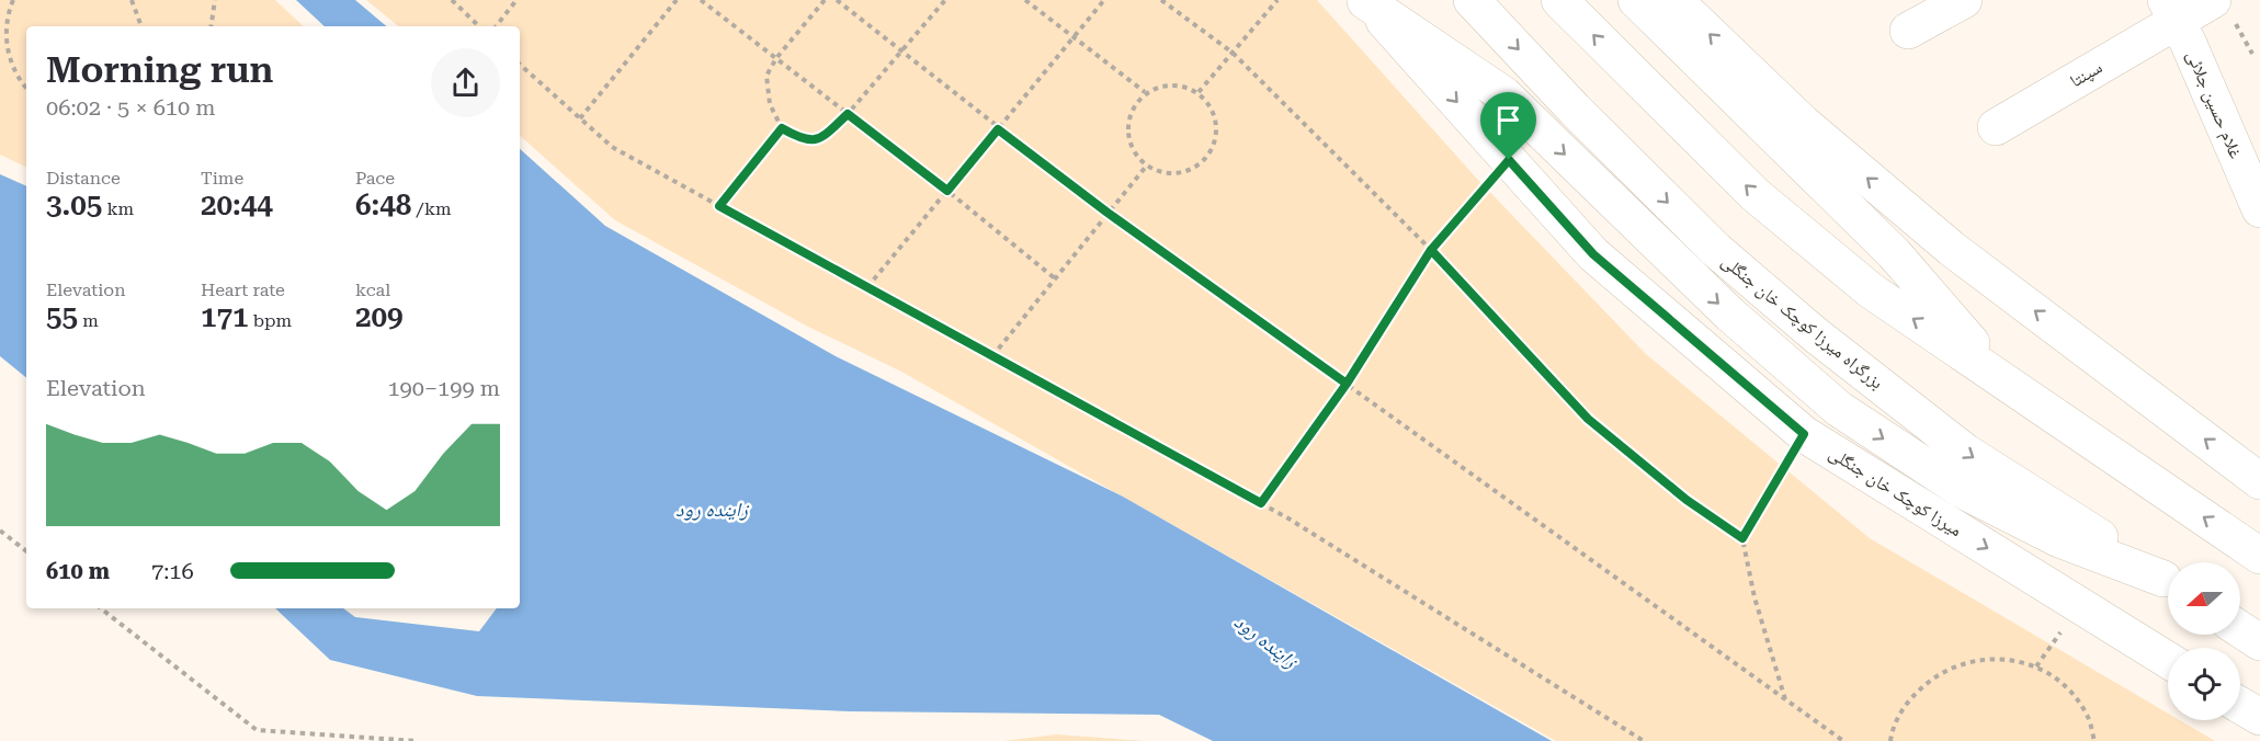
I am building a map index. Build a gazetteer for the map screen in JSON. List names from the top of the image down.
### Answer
{
  "streets": {
    "main road": [
      "سپنتا",
      "غلام حسین جلائی",
      "بزرگراه میرزا کوچک خان جنگلی",
      "میرزا کوچک خان جنگلی"
    ]
  },
  "crossings": [
    ["سپنتا", "غلام حسین جلائی"]
  ],
  "water": ["زاینده رود"],
  "north": "left",
  "page": {
    "heading": ["Morning run", "06:02 · 5 × 610 m"],
    "stats": [
      ["Distance", "3.05 km"],
      ["Time", "20:44"],
      ["Pace", "6:48 /km"],
      ["Elevation", "55 m"],
      ["Heart rate", "171 bpm"],
      ["kcal", "209"]
    ],
    "chart": ["Elevation", "190–199 m"],
    "list": [
      {
        "name": "610 m",
        "note": "7:16"
      }
    ]
  }
}
